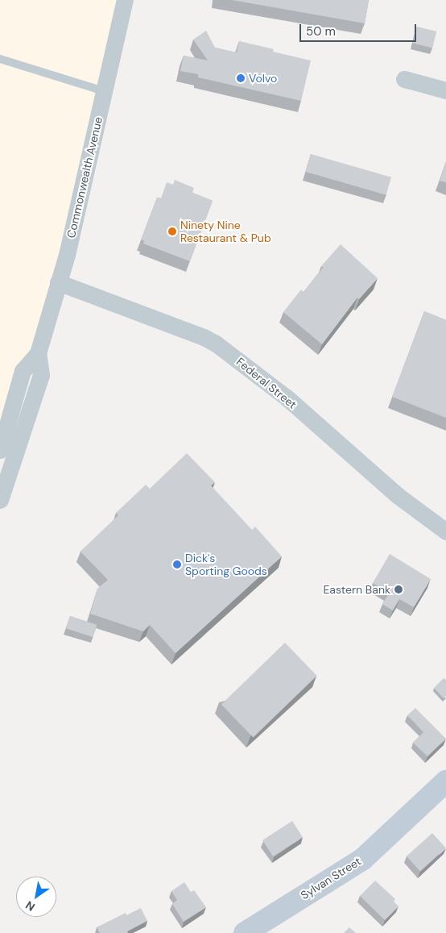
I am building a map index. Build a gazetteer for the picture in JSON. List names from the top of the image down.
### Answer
{
  "streets": {
    "main road": ["Sylvan Street"],
    "street": ["Commonwealth Avenue", "Federal Street"]
  },
  "crossings": [
    ["Commonwealth Avenue", "Federal Street"]
  ],
  "places": [
    "Volvo",
    "Ninety Nine Restaurant & Pub",
    "Dick's Sporting Goods",
    "Eastern Bank"
  ],
  "scale_bar": "50 m",
  "north": "bottom left"
}
